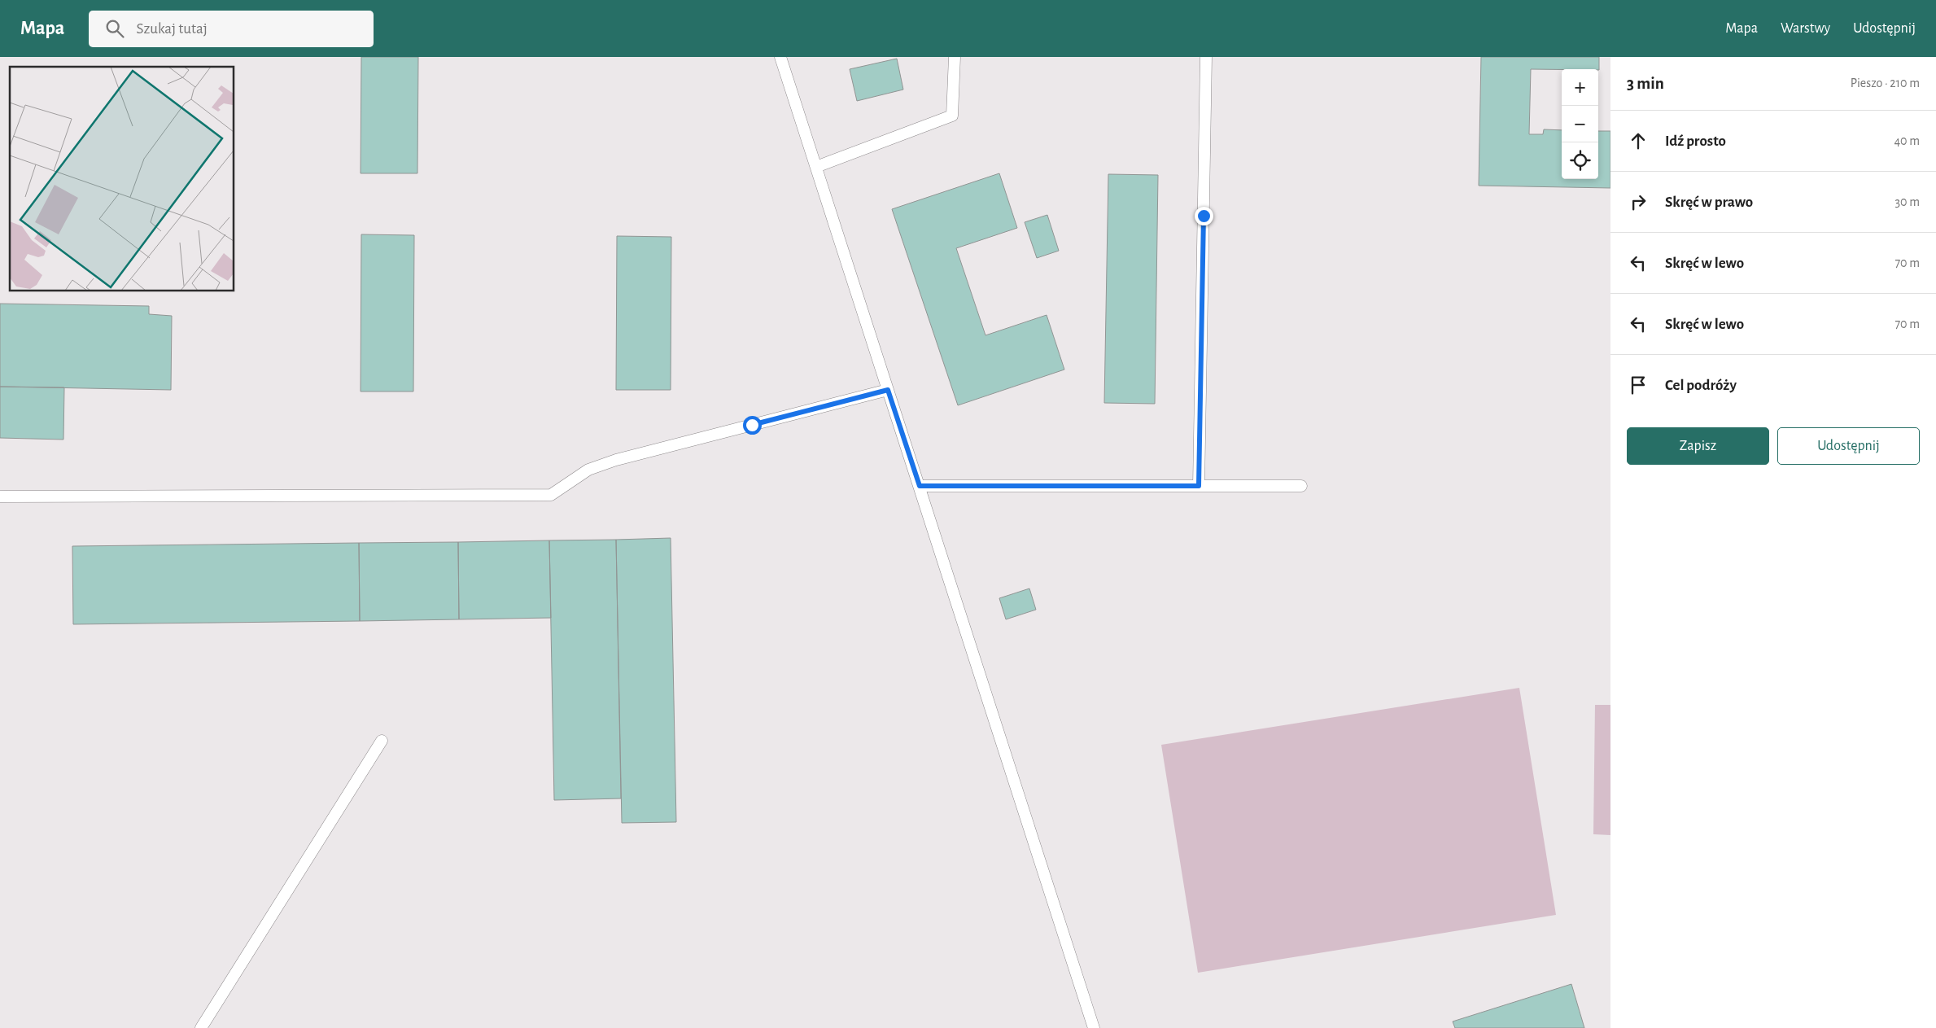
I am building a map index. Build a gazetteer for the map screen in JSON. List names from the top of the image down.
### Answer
{
  "page": {
    "header": "Mapa",
    "search": "Szukaj tutaj",
    "nav": ["Mapa", "Warstwy", "Udostępnij"],
    "heading": ["3 min", "Pieszo · 210 m"],
    "map_buttons": ["+", "−"],
    "list": [
      ["Idź prosto", "40 m"],
      ["Skręć w prawo", "30 m"],
      ["Skręć w lewo", "70 m"],
      ["Skręć w lewo", "70 m"],
      "Cel podróży"
    ],
    "buttons": ["Zapisz", "Udostępnij"]
  }
}
